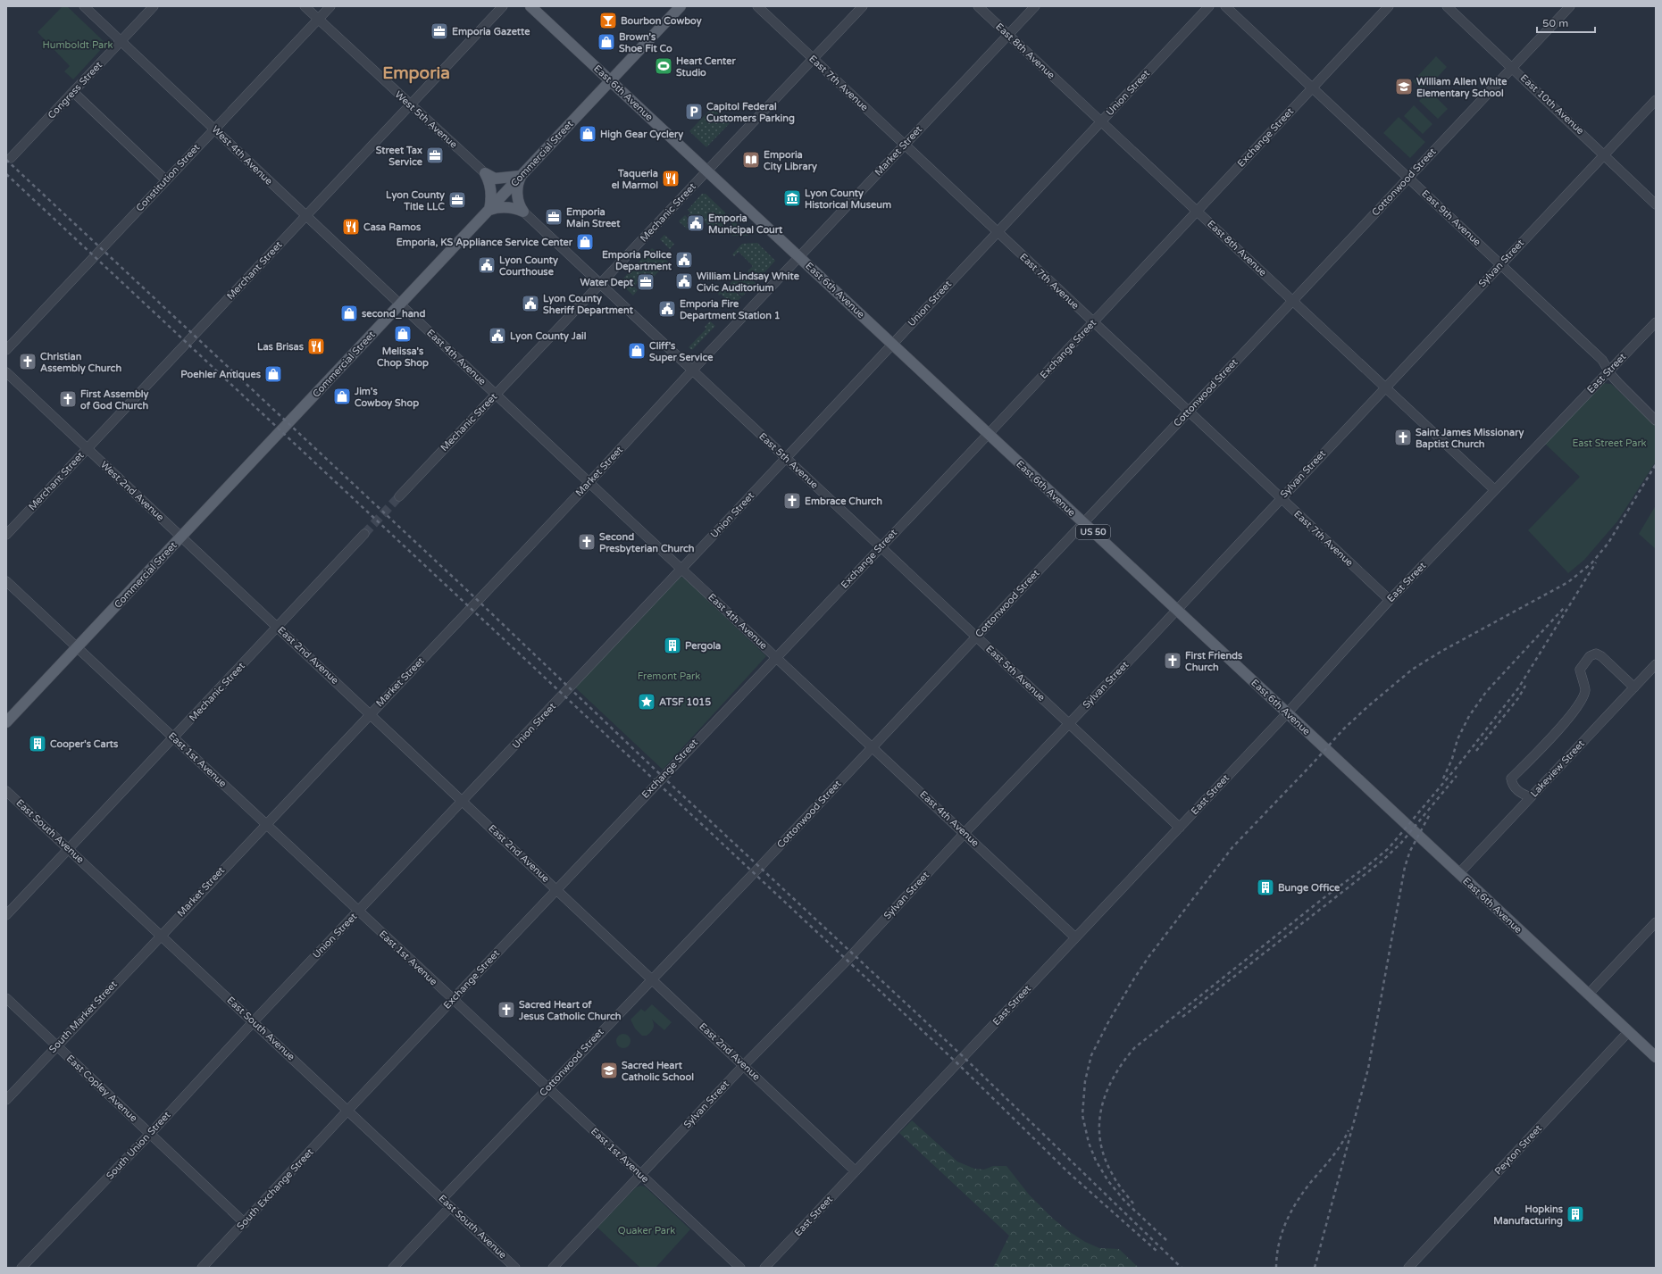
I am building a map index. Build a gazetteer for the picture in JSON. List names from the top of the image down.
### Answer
{
  "streets": {
    "main road": ["East 6th Avenue", "Commercial Street", "US 50"],
    "street": [
      "East 8th Avenue",
      "East 7th Avenue",
      "Congress Street",
      "Union Street",
      "East 10th Avenue",
      "West 5th Avenue",
      "Exchange Street",
      "Market Street",
      "West 4th Avenue",
      "Constitution Street",
      "Cottonwood Street",
      "Mechanic Street",
      "East 9th Avenue",
      "Sylvan Street",
      "Merchant Street",
      "East 4th Avenue",
      "East Street",
      "East 5th Avenue",
      "West 2nd Avenue",
      "East 2nd Avenue",
      "East 1st Avenue",
      "Lakeview Street",
      "East South Avenue",
      "South Market Street",
      "East Copley Avenue",
      "South Union Street",
      "Peyton Street",
      "South Exchange Street"
    ]
  },
  "crossings": [
    ["East 8th Avenue", "Union Street"],
    ["East 8th Avenue", "Exchange Street"],
    ["East 8th Avenue", "Market Street"],
    ["East 8th Avenue", "Cottonwood Street"],
    ["East 8th Avenue", "Sylvan Street"],
    ["East 8th Avenue", "East Street"],
    ["East 7th Avenue", "Union Street"],
    ["East 7th Avenue", "Exchange Street"],
    ["East 7th Avenue", "Market Street"],
    ["East 7th Avenue", "Cottonwood Street"],
    ["East 7th Avenue", "Mechanic Street"],
    ["East 7th Avenue", "Sylvan Street"],
    ["East 7th Avenue", "East Street"],
    ["Congress Street", "West 4th Avenue"],
    ["East 6th Avenue", "Union Street"],
    ["East 6th Avenue", "Exchange Street"],
    ["East 6th Avenue", "Market Street"],
    ["East 6th Avenue", "Commercial Street"],
    ["East 6th Avenue", "Cottonwood Street"],
    ["East 6th Avenue", "Mechanic Street"],
    ["East 6th Avenue", "Sylvan Street"],
    ["East 6th Avenue", "East Street"],
    ["East 6th Avenue", "Lakeview Street"],
    ["East 6th Avenue", "Peyton Street"],
    ["Union Street", "East 4th Avenue"],
    ["Union Street", "East 5th Avenue"],
    ["Union Street", "East 2nd Avenue"],
    ["Union Street", "East 1st Avenue"],
    ["Union Street", "East South Avenue"],
    ["Union Street", "South Union Street"],
    ["East 10th Avenue", "Cottonwood Street"],
    ["East 10th Avenue", "Sylvan Street"],
    ["West 5th Avenue", "Constitution Street"],
    ["West 5th Avenue", "Merchant Street"],
    ["Exchange Street", "East 9th Avenue"],
    ["Exchange Street", "East 4th Avenue"],
    ["Exchange Street", "East 5th Avenue"],
    ["Exchange Street", "East 2nd Avenue"],
    ["Exchange Street", "East 1st Avenue"],
    ["Exchange Street", "East South Avenue"],
    ["Exchange Street", "South Exchange Street"],
    ["Market Street", "East 4th Avenue"],
    ["Market Street", "East 5th Avenue"],
    ["Market Street", "East 2nd Avenue"],
    ["Market Street", "East 1st Avenue"],
    ["Market Street", "East South Avenue"],
    ["Market Street", "South Market Street"],
    ["Commercial Street", "West 4th Avenue"],
    ["Commercial Street", "East 4th Avenue"],
    ["Commercial Street", "West 2nd Avenue"],
    ["Commercial Street", "East 2nd Avenue"],
    ["Commercial Street", "East 1st Avenue"],
    ["West 4th Avenue", "Constitution Street"],
    ["West 4th Avenue", "Merchant Street"],
    ["West 4th Avenue", "East 4th Avenue"],
    ["Cottonwood Street", "East 9th Avenue"],
    ["Cottonwood Street", "East 4th Avenue"],
    ["Cottonwood Street", "East 5th Avenue"],
    ["Cottonwood Street", "East 2nd Avenue"],
    ["Cottonwood Street", "East 1st Avenue"],
    ["Cottonwood Street", "East South Avenue"],
    ["Mechanic Street", "East 4th Avenue"],
    ["Mechanic Street", "East 5th Avenue"],
    ["Mechanic Street", "East 2nd Avenue"],
    ["Mechanic Street", "East 1st Avenue"],
    ["Mechanic Street", "East South Avenue"],
    ["East 9th Avenue", "Sylvan Street"],
    ["East 9th Avenue", "East Street"],
    ["Sylvan Street", "East 4th Avenue"],
    ["Sylvan Street", "East 5th Avenue"],
    ["Sylvan Street", "East 2nd Avenue"],
    ["Sylvan Street", "East 1st Avenue"],
    ["Merchant Street", "West 2nd Avenue"],
    ["East 4th Avenue", "East Street"],
    ["East Street", "East 5th Avenue"],
    ["East Street", "East 2nd Avenue"],
    ["West 2nd Avenue", "East 2nd Avenue"],
    ["East South Avenue", "South Market Street"],
    ["East South Avenue", "South Union Street"],
    ["East South Avenue", "South Exchange Street"],
    ["South Market Street", "East Copley Avenue"],
    ["East Copley Avenue", "South Union Street"],
    ["East Copley Avenue", "South Exchange Street"]
  ],
  "districts": ["Emporia"],
  "parks": [
    "Humboldt Park",
    "East Street Park",
    "Fremont Park",
    "Quaker Park"
  ],
  "places": {
    "bar": ["Bourbon Cowboy"],
    "office": [
      "Emporia Gazette",
      "Street Tax Service",
      "Lyon County Title LLC",
      "Emporia Main Street",
      "Water Dept"
    ],
    "shop": [
      "Brown's Shoe Fit Co",
      "High Gear Cyclery",
      "Emporia, KS Appliance Service Center",
      "second_hand",
      "Melissa's Chop Shop",
      "Cliff's Super Service",
      "Poehler Antiques",
      "Jim's Cowboy Shop"
    ],
    "sports": ["Heart Center Studio"],
    "school or university": ["William Allen White Elementary School", "Sacred Heart Catholic School"],
    "parking": ["Capitol Federal Customers Parking"],
    "library": ["Emporia City Library"],
    "restaurant": ["Taqueria el Marmol", "Casa Ramos", "Las Brisas"],
    "museum": ["Lyon County Historical Museum"],
    "public building": [
      "Emporia Municipal Court",
      "Emporia Police Department",
      "Lyon County Courthouse",
      "William Lindsay White Civic Auditorium",
      "Lyon County Sheriff Department",
      "Emporia Fire Department Station 1",
      "Lyon County Jail"
    ],
    "church": [
      "Christian Assembly Church",
      "First Assembly of God Church",
      "Saint James Missionary Baptist Church",
      "Embrace Church",
      "Second Presbyterian Church",
      "First Friends Church",
      "Sacred Heart of Jesus Catholic Church"
    ],
    "building": [
      "Pergola",
      "Cooper's Carts",
      "Bunge Office",
      "Hopkins Manufacturing"
    ],
    "place": ["ATSF 1015"]
  },
  "scale_bar": "50 m"
}
